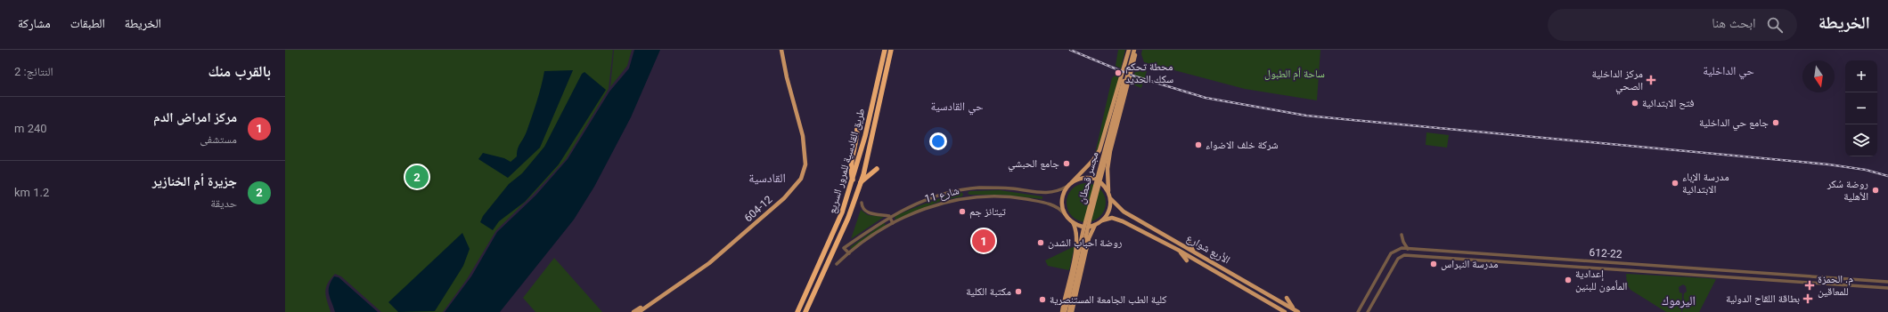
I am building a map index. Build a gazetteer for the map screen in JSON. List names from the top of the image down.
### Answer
{
  "streets": {
    "highway": ["طريق القادسية للمرور السريع"],
    "main road": ["مجسر قحطان", "604-12", "الأربع شوارع"],
    "street": ["شارع 11", "612-22"]
  },
  "districts": [
    "حي الداخلية",
    "حي القادسية",
    "القادسية",
    "اليرموك"
  ],
  "parks": ["ساحة أم الطبول"],
  "places": {
    "other": [
      "محطة تحكم سكك الحديد",
      "فتح الابتدائية",
      "جامع حي الداخلية",
      "شركة خلف الاضواء",
      "جامع الحبشي",
      "مدرسة الإباء الابتدائية",
      "روضة سُكر الأهلية",
      "تيتانز جم",
      "روضة احباب الشدن",
      "مدرسة النبراس",
      "إعدادية المأمون للبنين",
      "مكتبة الكلية",
      "كلية الطب الجامعة المستنصرية"
    ],
    "health": ["مركز الداخلية الصحي", "م. الحمزة للمعاقين", "بطاقة اللقاح الدولية"]
  },
  "north": "bottom",
  "page": {
    "header": "الخريطة",
    "search": "ابحث هنا",
    "nav": ["الخريطة", "الطبقات", "مشاركة"],
    "heading": ["بالقرب منك", "النتائج: 2"],
    "map_buttons": ["+", "−"],
    "list": [
      {
        "mark": "1",
        "name": "مركز امراض الدم",
        "note": "مستشفى",
        "value": "240 m"
      },
      {
        "mark": "2",
        "name": "جزيرة أم الخنازير",
        "note": "حديقة",
        "value": "1.2 km"
      }
    ],
    "pins": ["2", "1"]
  }
}
